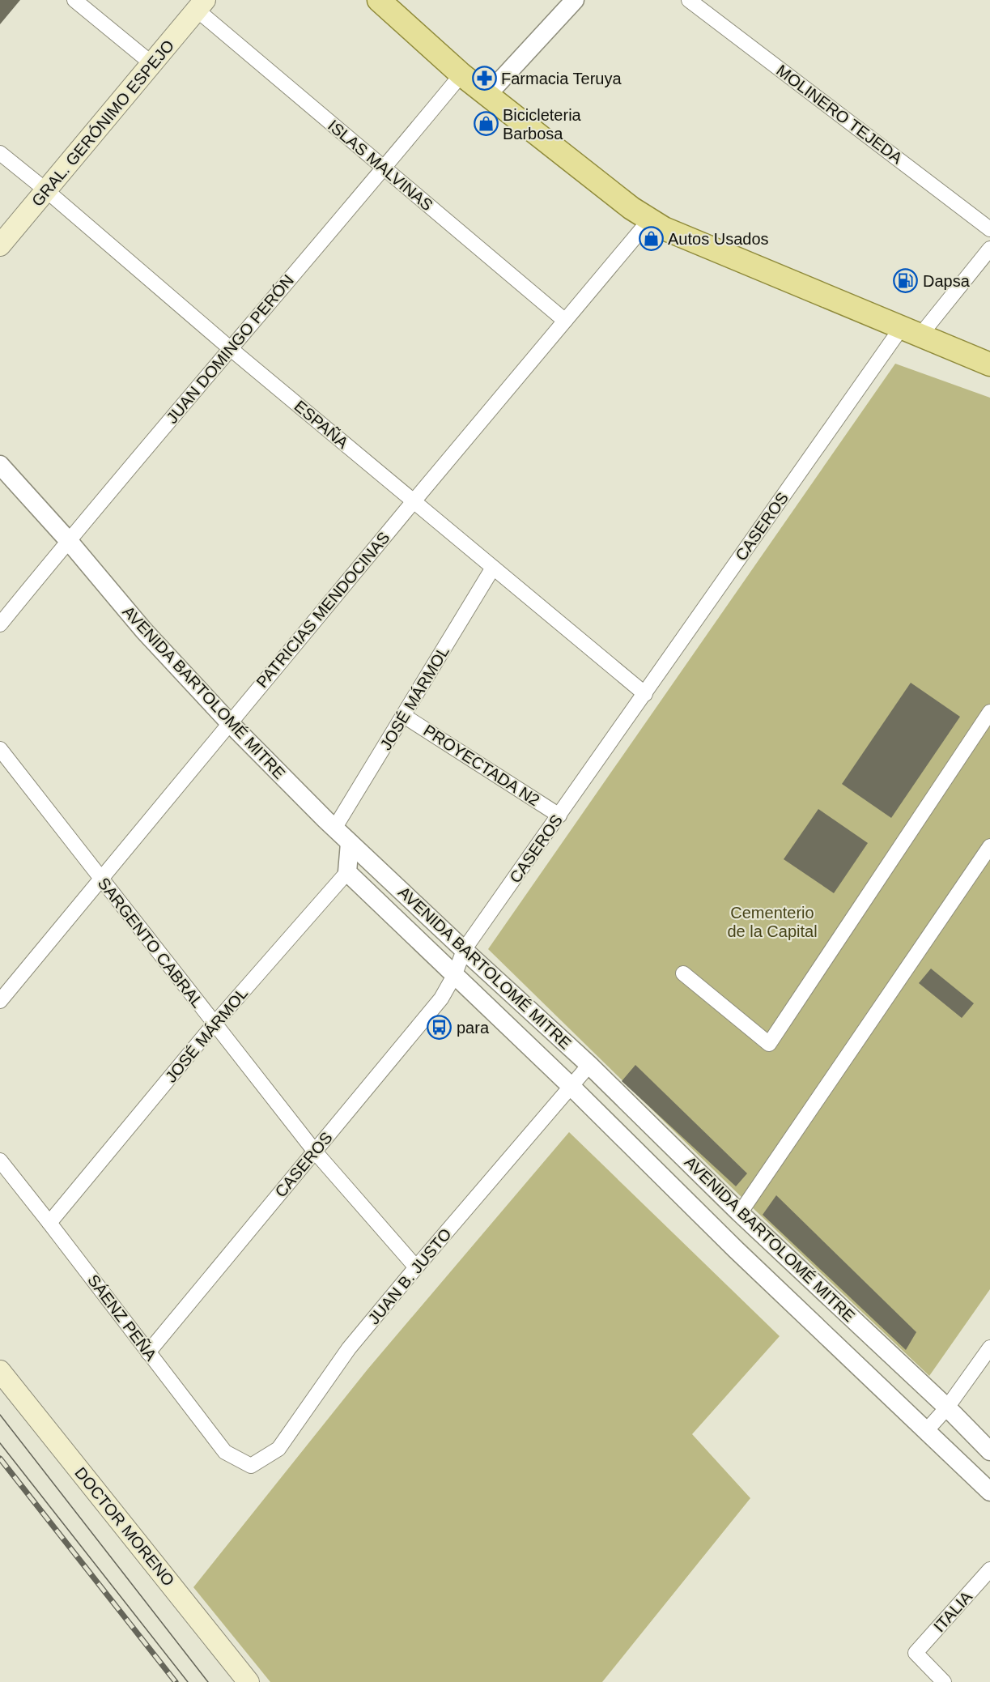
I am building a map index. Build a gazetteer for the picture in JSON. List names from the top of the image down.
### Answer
{
  "streets": {
    "main road": ["GRAL. GERÓNIMO ESPEJO", "DOCTOR MORENO"],
    "street": [
      "MOLINERO TEJEDA",
      "ISLAS MALVINAS",
      "JUAN DOMINGO PERÓN",
      "ESPAÑA",
      "CASEROS",
      "PATRICIAS MENDOCINAS",
      "AVENIDA BARTOLOMÉ MITRE",
      "JOSÉ MÁRMOL",
      "PROYECTADA N2",
      "SARGENTO CABRAL",
      "JUAN B. JUSTO",
      "SÁENZ PEÑA",
      "ITALIA"
    ]
  },
  "crossings": [
    ["GRAL. GERÓNIMO ESPEJO", "ISLAS MALVINAS"],
    ["GRAL. GERÓNIMO ESPEJO", "ESPAÑA"],
    ["ISLAS MALVINAS", "JUAN DOMINGO PERÓN"],
    ["ISLAS MALVINAS", "PATRICIAS MENDOCINAS"],
    ["JUAN DOMINGO PERÓN", "ESPAÑA"],
    ["JUAN DOMINGO PERÓN", "AVENIDA BARTOLOMÉ MITRE"],
    ["ESPAÑA", "CASEROS"],
    ["ESPAÑA", "PATRICIAS MENDOCINAS"],
    ["ESPAÑA", "JOSÉ MÁRMOL"],
    ["CASEROS", "AVENIDA BARTOLOMÉ MITRE"],
    ["CASEROS", "PROYECTADA N2"],
    ["CASEROS", "SARGENTO CABRAL"],
    ["CASEROS", "SÁENZ PEÑA"],
    ["PATRICIAS MENDOCINAS", "AVENIDA BARTOLOMÉ MITRE"],
    ["PATRICIAS MENDOCINAS", "SARGENTO CABRAL"],
    ["AVENIDA BARTOLOMÉ MITRE", "JOSÉ MÁRMOL"],
    ["AVENIDA BARTOLOMÉ MITRE", "JUAN B. JUSTO"],
    ["JOSÉ MÁRMOL", "PROYECTADA N2"],
    ["JOSÉ MÁRMOL", "SARGENTO CABRAL"],
    ["JOSÉ MÁRMOL", "SÁENZ PEÑA"],
    ["SARGENTO CABRAL", "JUAN B. JUSTO"],
    ["JUAN B. JUSTO", "SÁENZ PEÑA"]
  ],
  "parks": ["Cementerio de la Capital"],
  "places": {
    "pharmacy": ["Farmacia Teruya"],
    "shop": ["Bicicleteria Barbosa", "Autos Usados"],
    "fuel station": ["Dapsa"],
    "bus stop": ["para"]
  }
}
